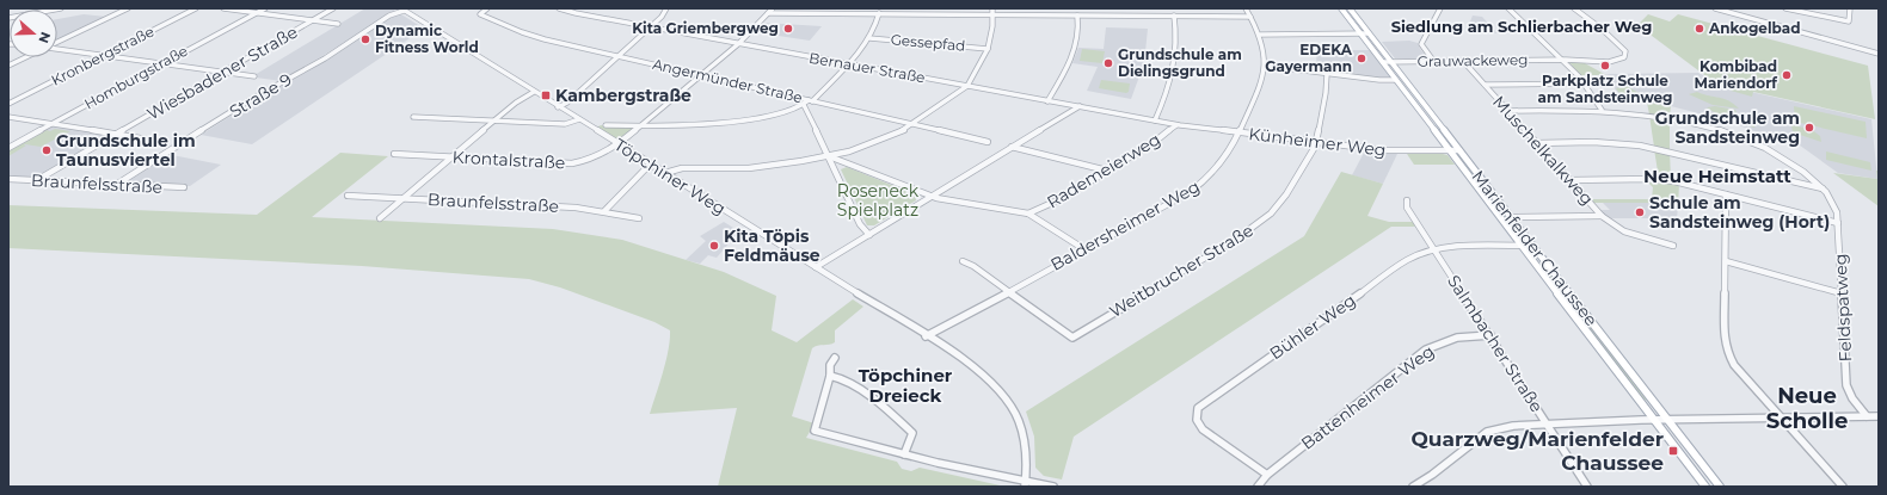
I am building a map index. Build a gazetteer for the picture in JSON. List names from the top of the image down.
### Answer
{
  "streets": {
    "main road": ["Marienfelder Chaussee"],
    "street": [
      "Gessepfad",
      "Kronbergstraße",
      "Grauwackeweg",
      "Bernauer Straße",
      "Wiesbadener Straße",
      "Homburgstraße",
      "Angermünder Straße",
      "Straße 9",
      "Künheimer Weg",
      "Muschelkalkweg",
      "Krontalstraße",
      "Rademeierweg",
      "Töpchiner Weg",
      "Braunfelsstraße",
      "Baldersheimer Weg",
      "Weitbrucher Straße",
      "Feldspatweg",
      "Bühler Weg",
      "Salmbacher Straße",
      "Battenheimer Weg"
    ]
  },
  "crossings": [
    ["Grauwackeweg", "Muschelkalkweg"],
    ["Grauwackeweg", "Marienfelder Chaussee"],
    ["Bernauer Straße", "Künheimer Weg"],
    ["Bernauer Straße", "Krontalstraße"],
    ["Bernauer Straße", "Rademeierweg"],
    ["Wiesbadener Straße", "Braunfelsstraße"],
    ["Angermünder Straße", "Krontalstraße"],
    ["Straße 9", "Töpchiner Weg"],
    ["Straße 9", "Braunfelsstraße"],
    ["Künheimer Weg", "Rademeierweg"],
    ["Künheimer Weg", "Baldersheimer Weg"],
    ["Künheimer Weg", "Marienfelder Chaussee"],
    ["Künheimer Weg", "Weitbrucher Straße"],
    ["Muschelkalkweg", "Marienfelder Chaussee"],
    ["Muschelkalkweg", "Feldspatweg"],
    ["Krontalstraße", "Töpchiner Weg"],
    ["Töpchiner Weg", "Baldersheimer Weg"],
    ["Baldersheimer Weg", "Weitbrucher Straße"],
    ["Marienfelder Chaussee", "Bühler Weg"],
    ["Bühler Weg", "Salmbacher Straße"],
    ["Bühler Weg", "Battenheimer Weg"],
    ["Salmbacher Straße", "Battenheimer Weg"]
  ],
  "districts": [
    "Siedlung am Schlierbacher Weg",
    "Neue Heimstatt",
    "Töpchiner Dreieck",
    "Neue Scholle"
  ],
  "parks": ["Roseneck Spielplatz"],
  "places": {
    "other": [
      "Kita Griembergweg",
      "Ankogelbad",
      "Dynamic Fitness World",
      "EDEKA Gayermann",
      "Grundschule am Dielingsgrund",
      "Parkplatz Schule am Sandsteinweg",
      "Kombibad Mariendorf",
      "Grundschule am Sandsteinweg",
      "Grundschule im Taunusviertel",
      "Schule am Sandsteinweg (Hort)",
      "Kita Töpis Feldmäuse"
    ],
    "transit": ["Kambergstraße", "Quarzweg/Marienfelder Chaussee"]
  },
  "north": "right"
}
